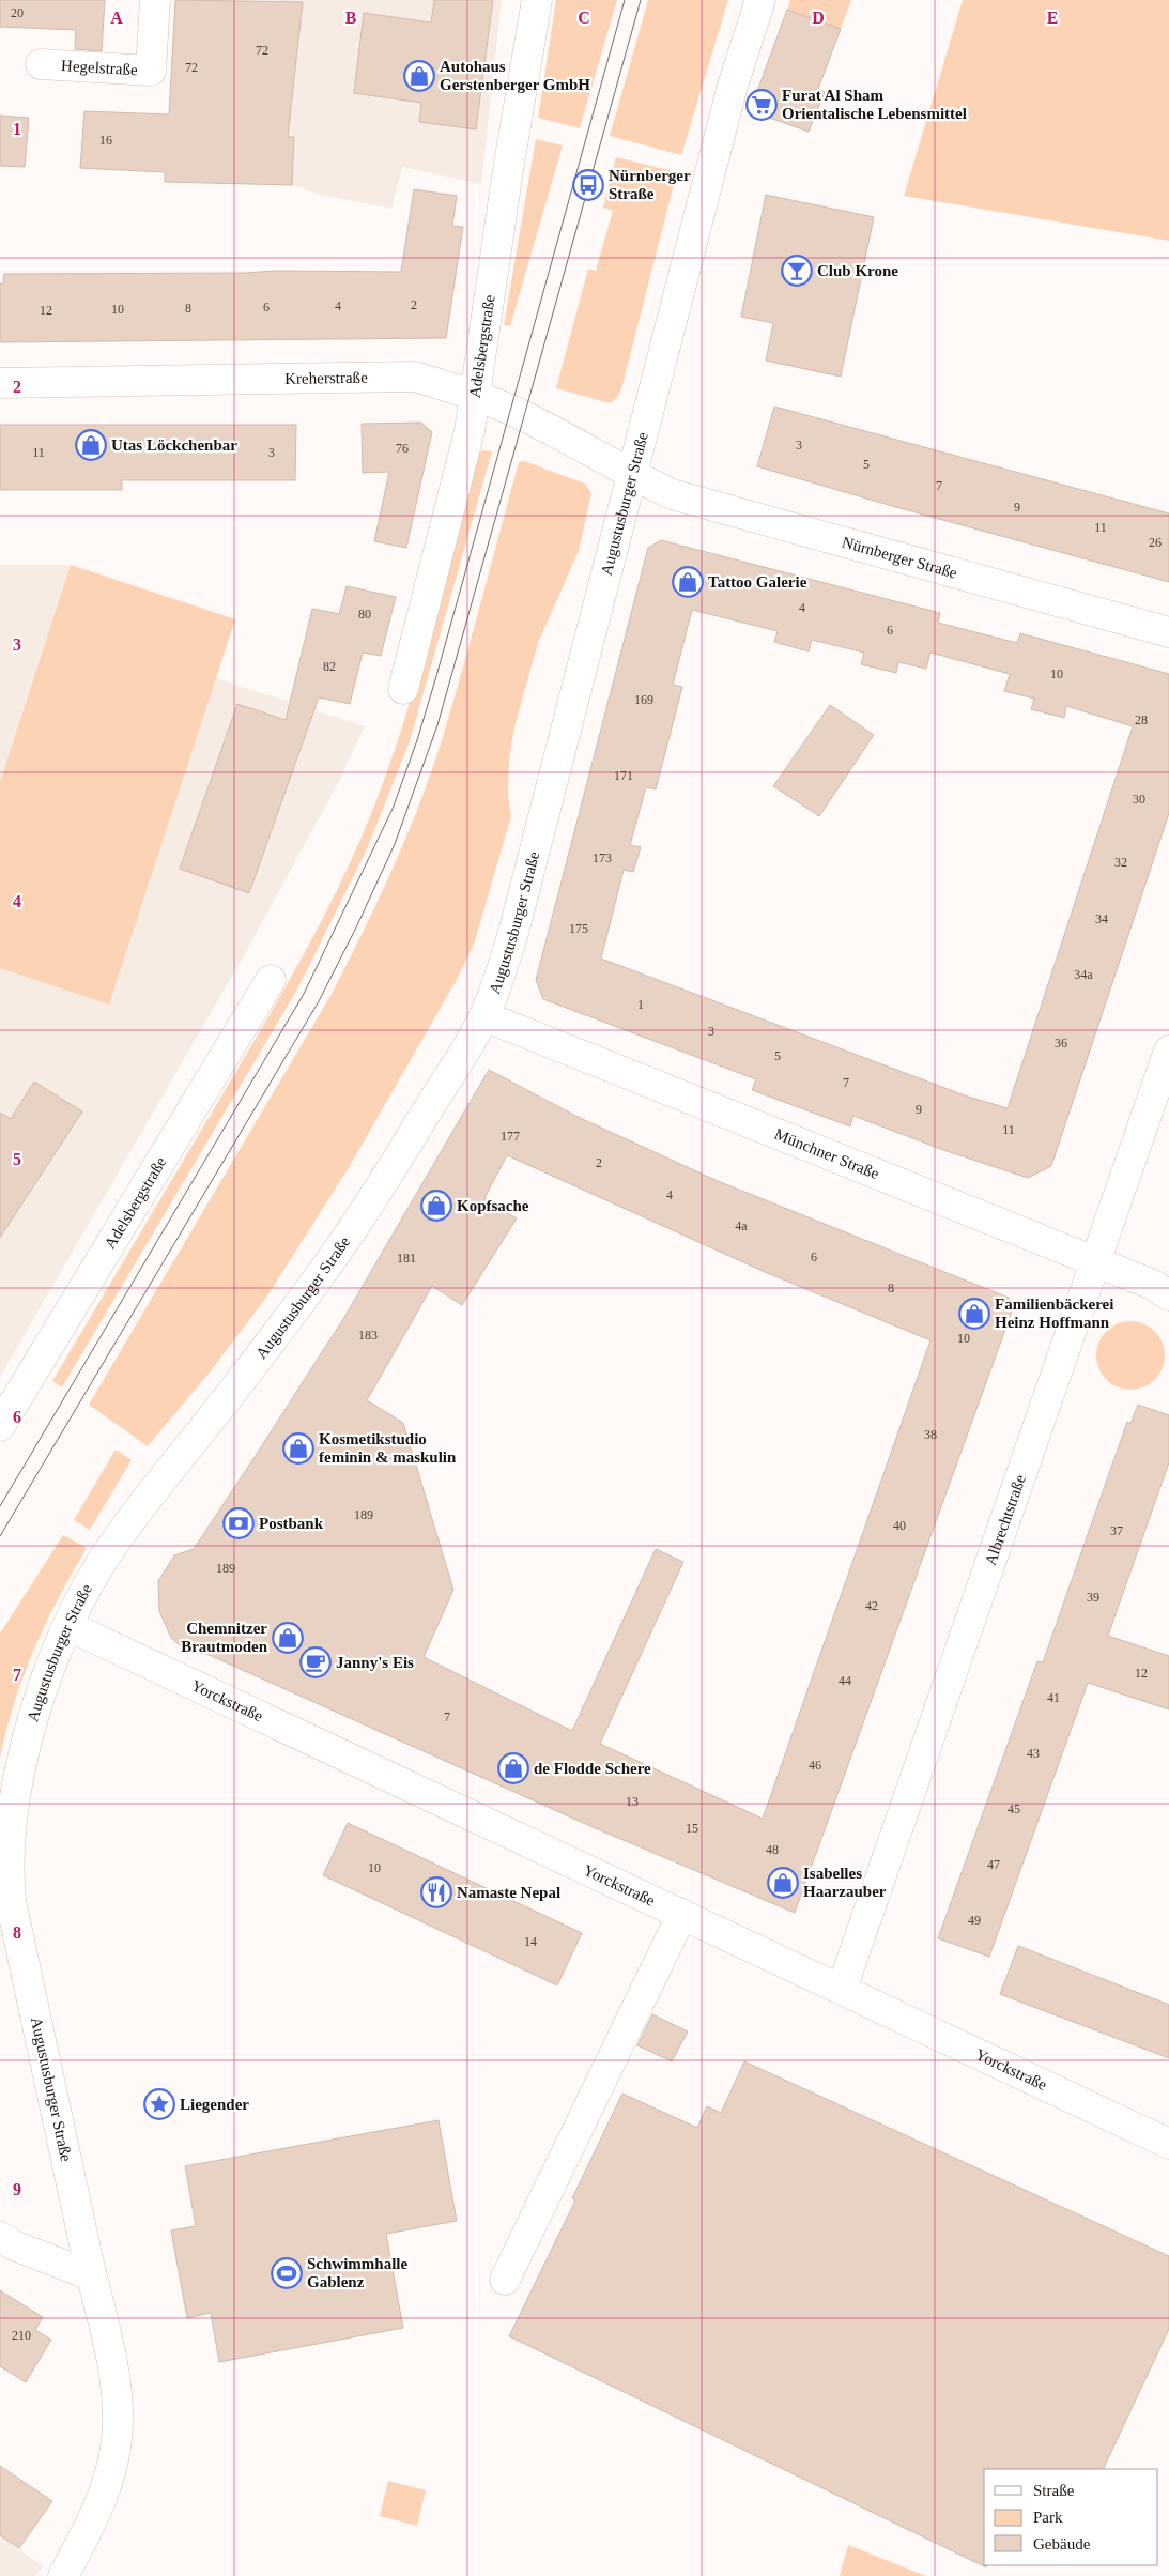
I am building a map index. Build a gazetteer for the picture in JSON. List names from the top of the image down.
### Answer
{
  "streets": {
    "street": [
      "Hegelstraße",
      "Adelsbergstraße",
      "Kreherstraße",
      "Augustusburger Straße",
      "Nürnberger Straße",
      "Münchner Straße",
      "Albrechtstraße",
      "Yorckstraße"
    ]
  },
  "crossings": [
    ["Adelsbergstraße", "Kreherstraße"],
    ["Kreherstraße", "Augustusburger Straße"],
    ["Kreherstraße", "Nürnberger Straße"],
    ["Augustusburger Straße", "Nürnberger Straße"],
    ["Augustusburger Straße", "Münchner Straße"],
    ["Augustusburger Straße", "Yorckstraße"],
    ["Münchner Straße", "Albrechtstraße"],
    ["Albrechtstraße", "Yorckstraße"]
  ],
  "places": {
    "shop": [
      "Autohaus Gerstenberger GmbH",
      "Utas Löckchenbar",
      "Tattoo Galerie",
      "Kopfsache",
      "Familienbäckerei Heinz Hoffmann",
      "Kosmetikstudio feminin & maskulin",
      "Chemnitzer Brautmoden",
      "de Flodde Schere",
      "Isabelles Haarzauber"
    ],
    "supermarket": ["Furat Al Sham Orientalische Lebensmittel"],
    "bus stop": ["Nürnberger Straße"],
    "bar": ["Club Krone"],
    "bank": ["Postbank"],
    "cafe": ["Janny's Eis"],
    "restaurant": ["Namaste Nepal"],
    "place": ["Liegender"],
    "sports": ["Schwimmhalle Gablenz"]
  },
  "house_numbers": [
    "20",
    "72",
    "72",
    "16",
    "2",
    "4",
    "6",
    "8",
    "10",
    "12",
    "3",
    "76",
    "11",
    "3",
    "5",
    "7",
    "9",
    "11",
    "26",
    "4",
    "80",
    "6",
    "82",
    "10",
    "169",
    "28",
    "171",
    "30",
    "173",
    "32",
    "34",
    "175",
    "34a",
    "1",
    "3",
    "36",
    "5",
    "7",
    "9",
    "11",
    "177",
    "2",
    "4",
    "4a",
    "6",
    "181",
    "8",
    "183",
    "10",
    "38",
    "189",
    "40",
    "37",
    "189",
    "39",
    "42",
    "12",
    "44",
    "41",
    "7",
    "43",
    "46",
    "13",
    "45",
    "15",
    "48",
    "47",
    "10",
    "49",
    "14",
    "210"
  ],
  "legend": ["Straße", "Park", "Gebäude"],
  "grid": {
    "columns": [
      "A",
      "B",
      "C",
      "D",
      "E"
    ],
    "rows": [
      "1",
      "2",
      "3",
      "4",
      "5",
      "6",
      "7",
      "8",
      "9"
    ]
  }
}
